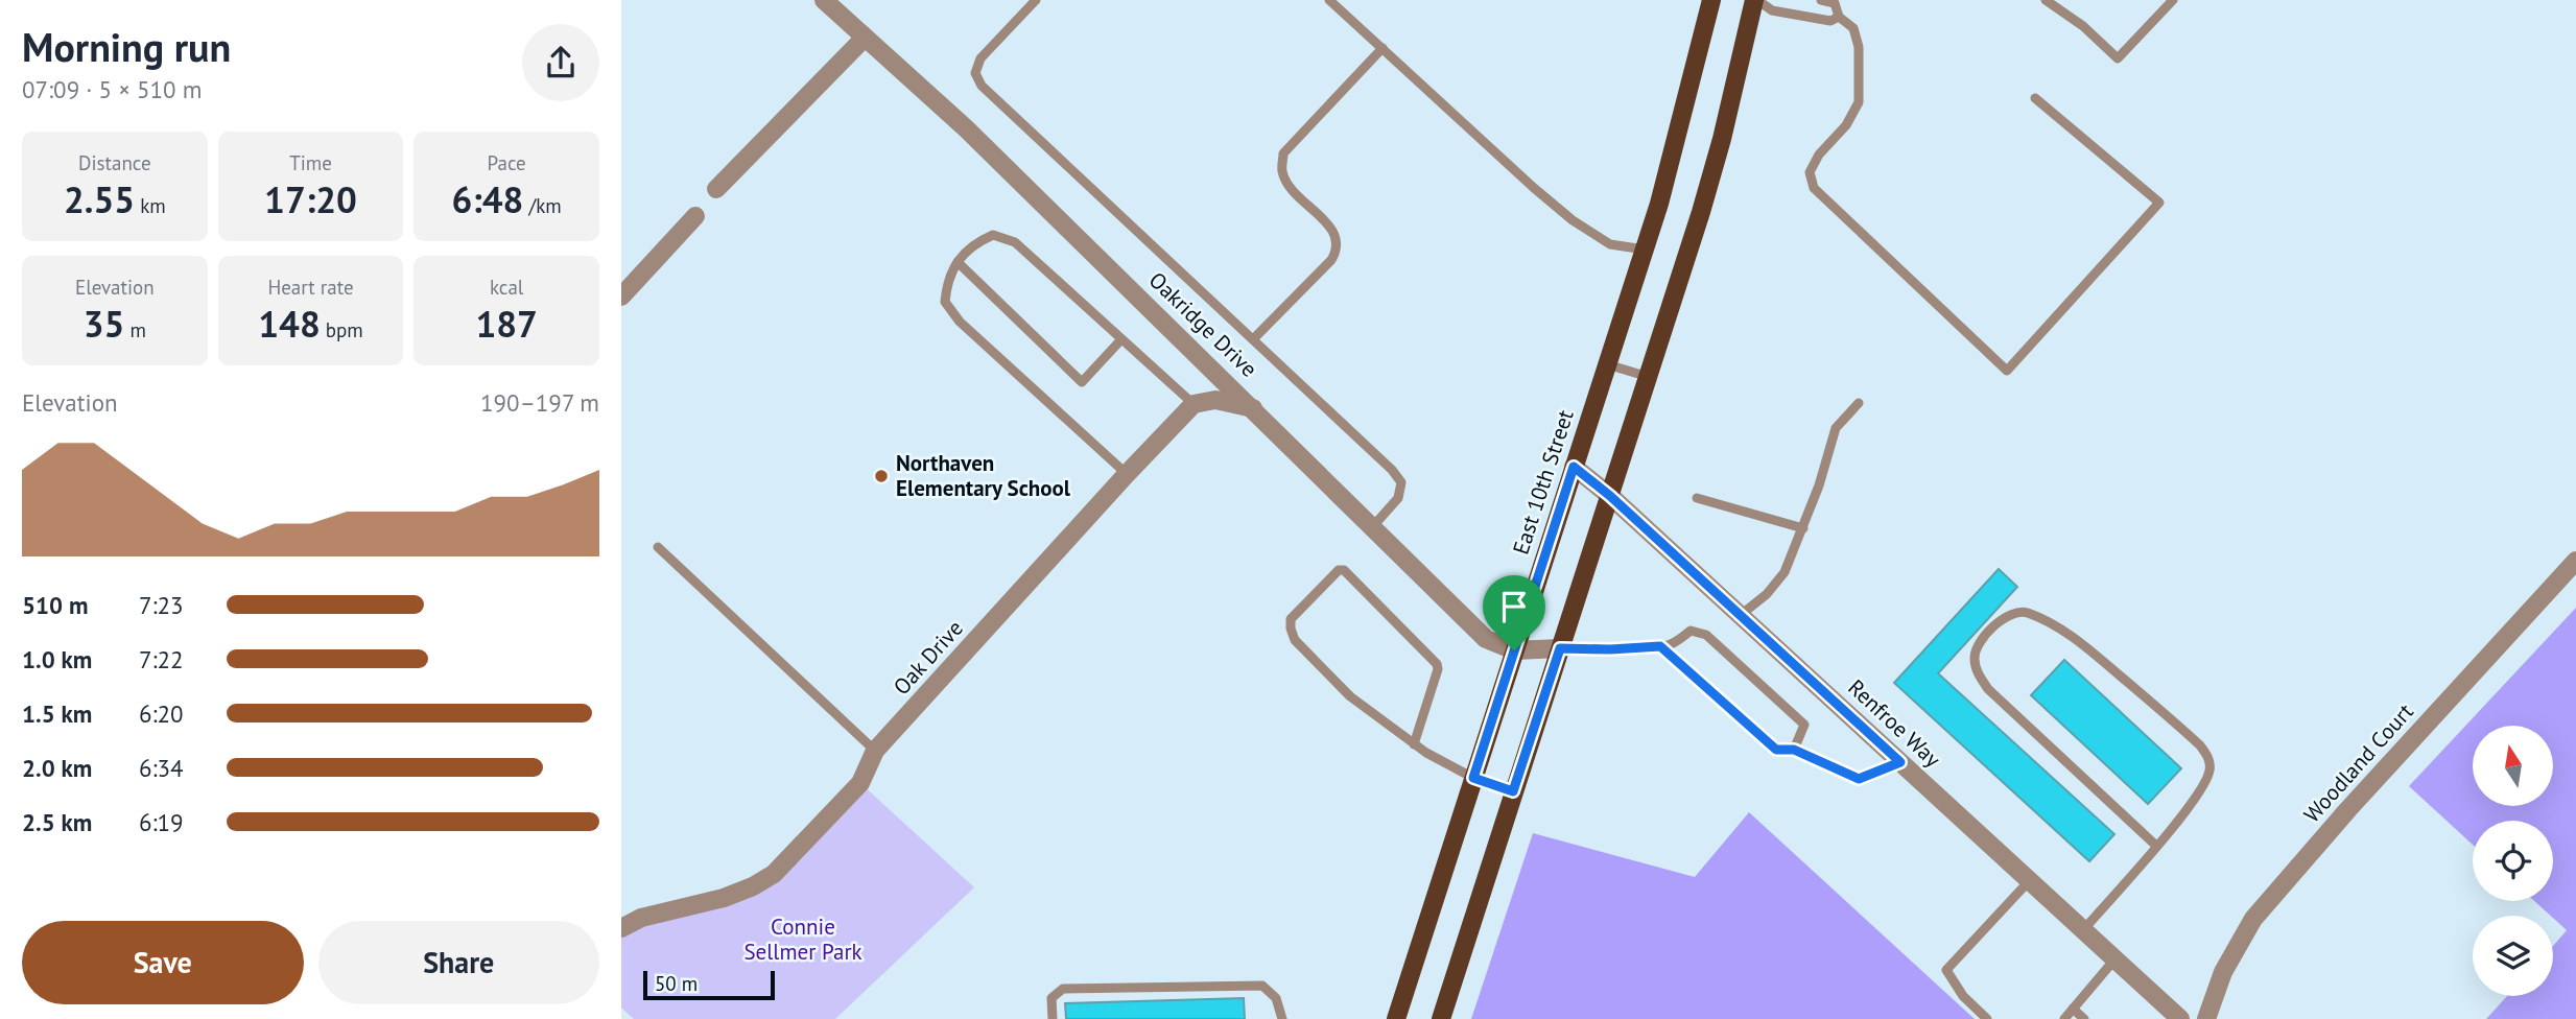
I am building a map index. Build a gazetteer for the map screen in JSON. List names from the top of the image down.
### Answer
{
  "streets": {
    "main road": ["East 10th Street"],
    "street": [
      "Oakridge Drive",
      "Oak Drive",
      "Renfroe Way",
      "Woodland Court"
    ]
  },
  "crossings": [
    ["Oakridge Drive", "East 10th Street"],
    ["East 10th Street", "Renfroe Way"]
  ],
  "parks": ["Connie Sellmer Park"],
  "places": ["Northaven Elementary School"],
  "scale_bar": "50 m",
  "north": "top",
  "page": {
    "heading": ["Morning run", "07:09 · 5 × 510 m"],
    "stats": [
      ["Distance", "2.55 km"],
      ["Time", "17:20"],
      ["Pace", "6:48 /km"],
      ["Elevation", "35 m"],
      ["Heart rate", "148 bpm"],
      ["kcal", "187"]
    ],
    "chart": ["Elevation", "190–197 m"],
    "list": [
      {
        "name": "510 m",
        "note": "7:23"
      },
      {
        "name": "1.0 km",
        "note": "7:22"
      },
      {
        "name": "1.5 km",
        "note": "6:20"
      },
      {
        "name": "2.0 km",
        "note": "6:34"
      },
      {
        "name": "2.5 km",
        "note": "6:19"
      }
    ],
    "buttons": ["Save", "Share"],
    "scale": "50 m"
  }
}
